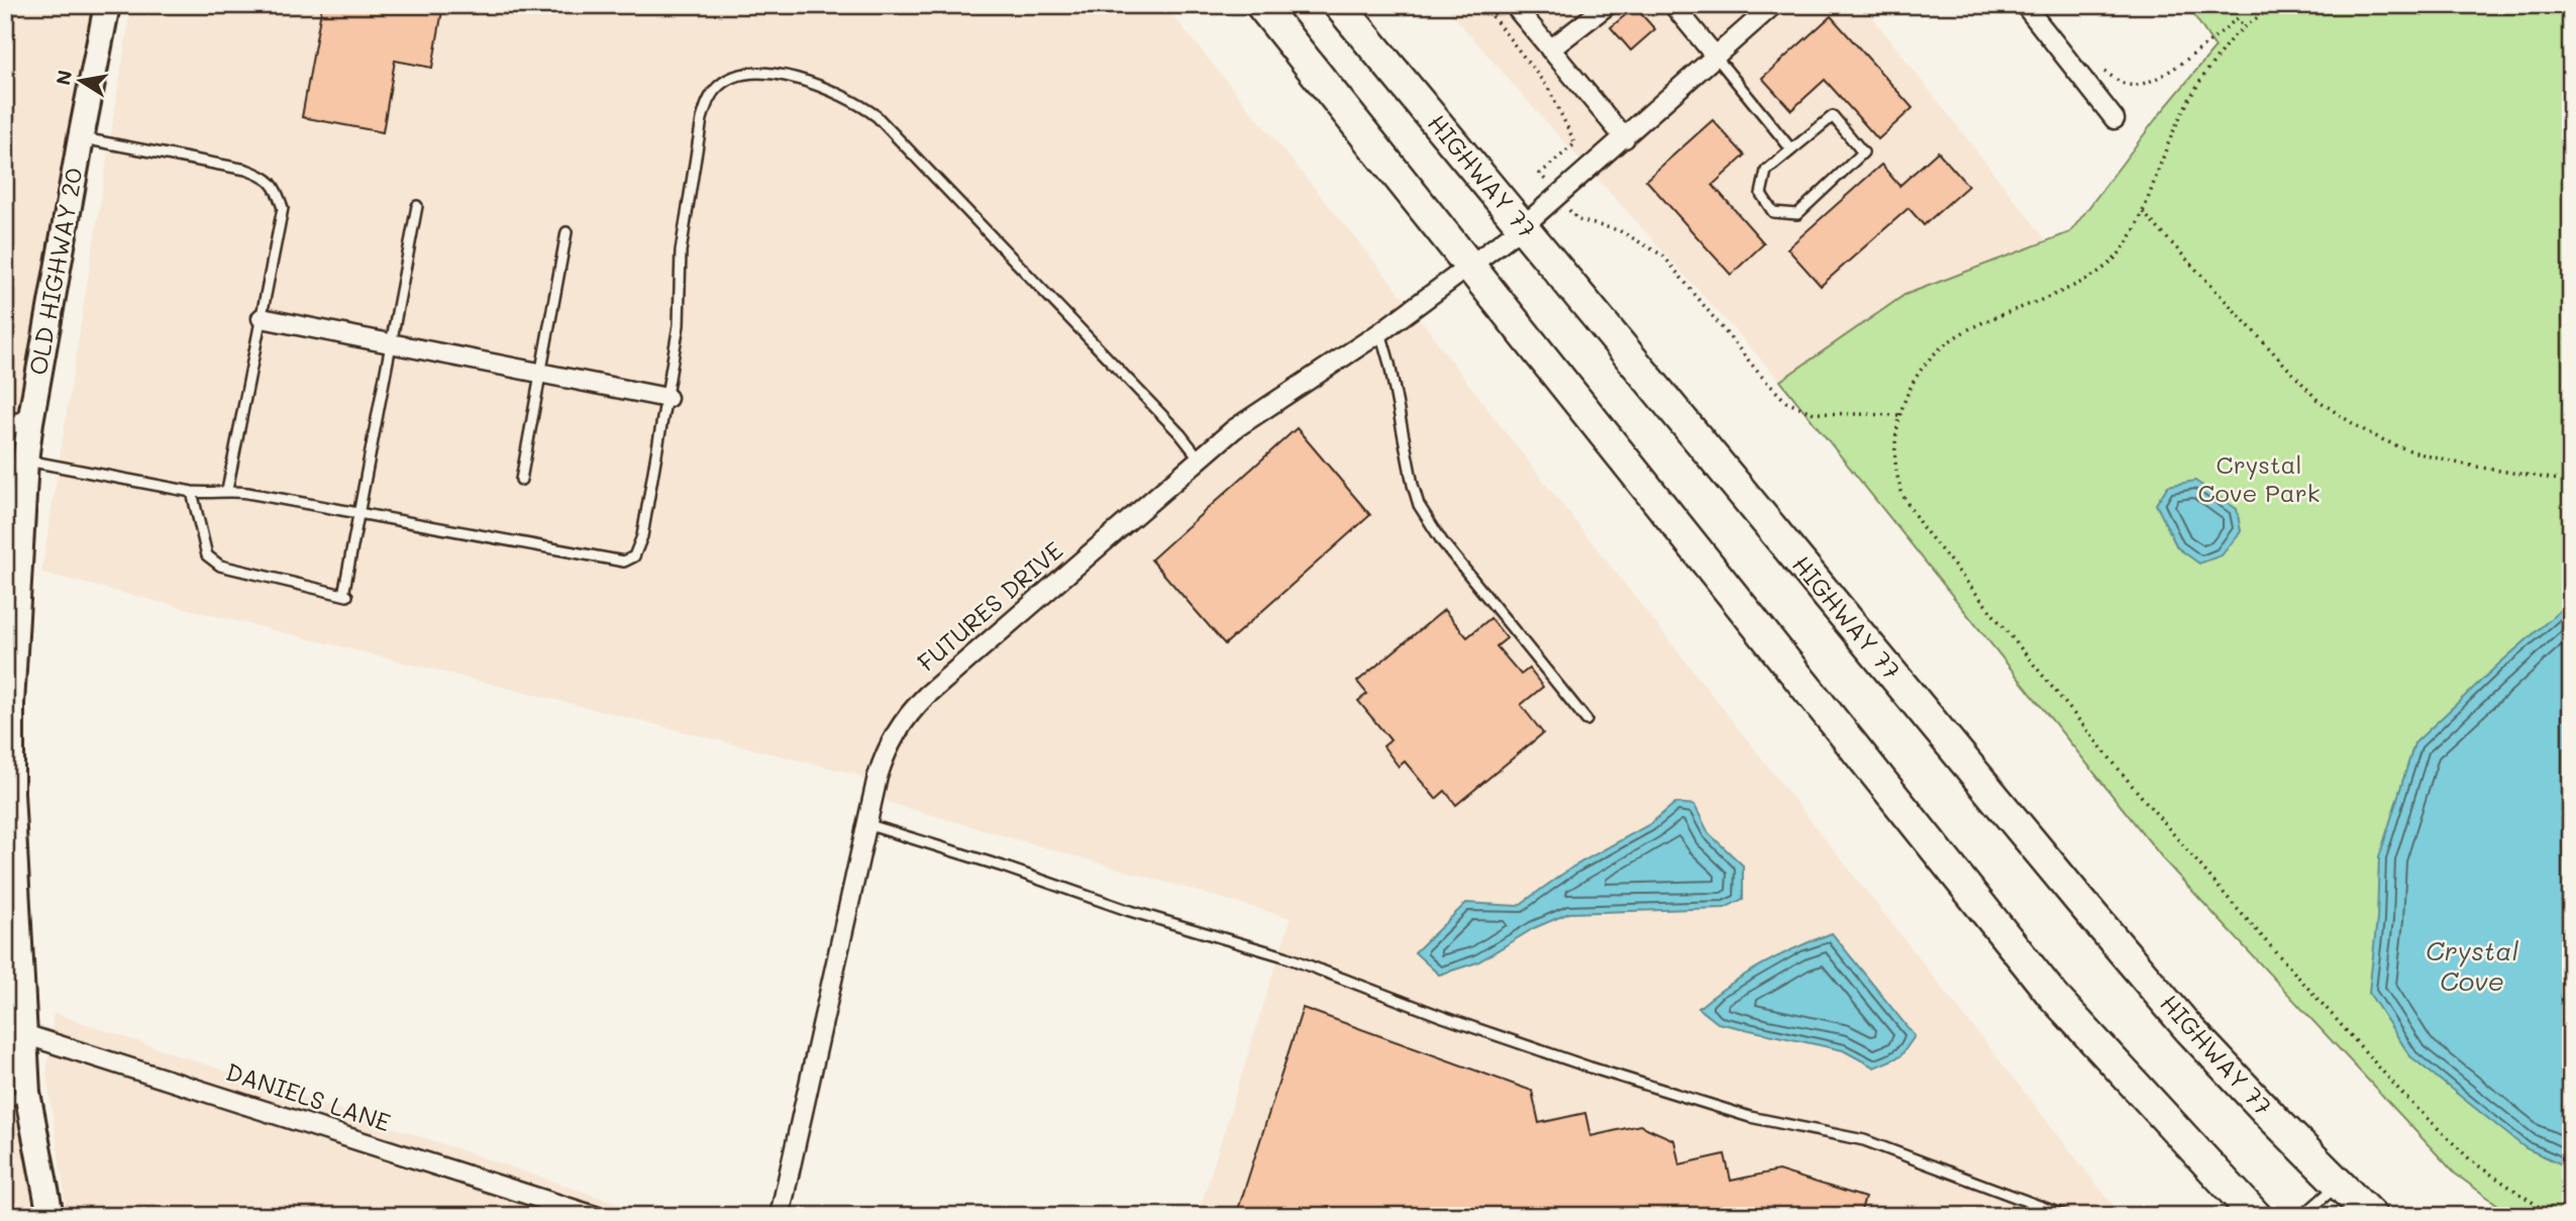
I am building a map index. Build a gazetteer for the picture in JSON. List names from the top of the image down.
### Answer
{
  "streets": {
    "highway": ["HIGHWAY 77"],
    "main road": ["OLD HIGHWAY 20"],
    "street": ["FUTURES DRIVE", "DANIELS LANE"]
  },
  "crossings": [
    ["HIGHWAY 77", "FUTURES DRIVE"],
    ["OLD HIGHWAY 20", "DANIELS LANE"]
  ],
  "water": ["Crystal Cove"],
  "parks": ["Crystal Cove Park"],
  "north": "left"
}
